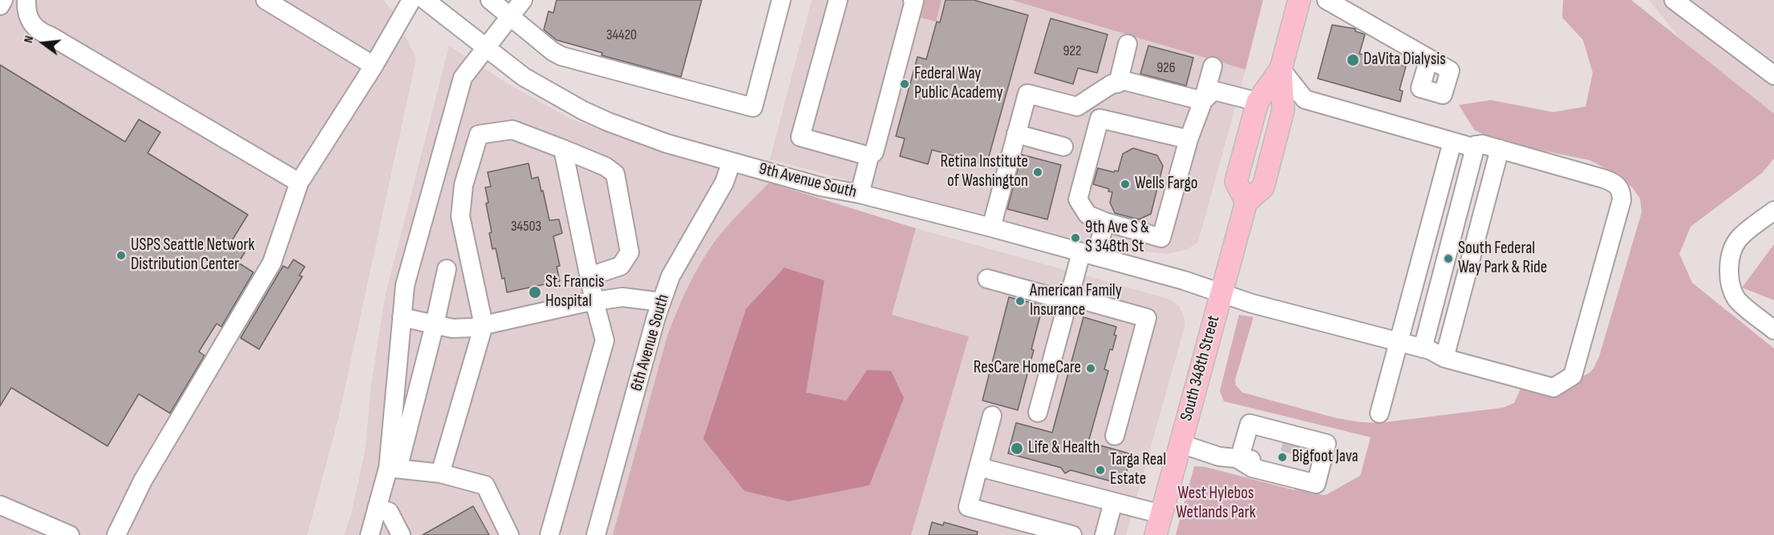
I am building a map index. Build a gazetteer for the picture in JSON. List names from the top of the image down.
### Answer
{
  "streets": {
    "main road": ["South 348th Street"],
    "street": ["9th Avenue South", "6th Avenue South"]
  },
  "crossings": [
    ["9th Avenue South", "6th Avenue South"],
    ["9th Avenue South", "South 348th Street"]
  ],
  "parks": ["West Hylebos Wetlands Park"],
  "places": [
    "DaVita Dialysis",
    "Federal Way Public Academy",
    "Retina Institute of Washington",
    "Wells Fargo",
    "9th Ave S & S 348th St",
    "USPS Seattle Network Distribution Center",
    "South Federal Way Park & Ride",
    "St. Francis Hospital",
    "American Family Insurance",
    "ResCare HomeCare",
    "Life & Health",
    "Bigfoot Java",
    "Targa Real Estate"
  ],
  "house_numbers": [
    "34420",
    "922",
    "926",
    "34503"
  ],
  "north": "left"
}
